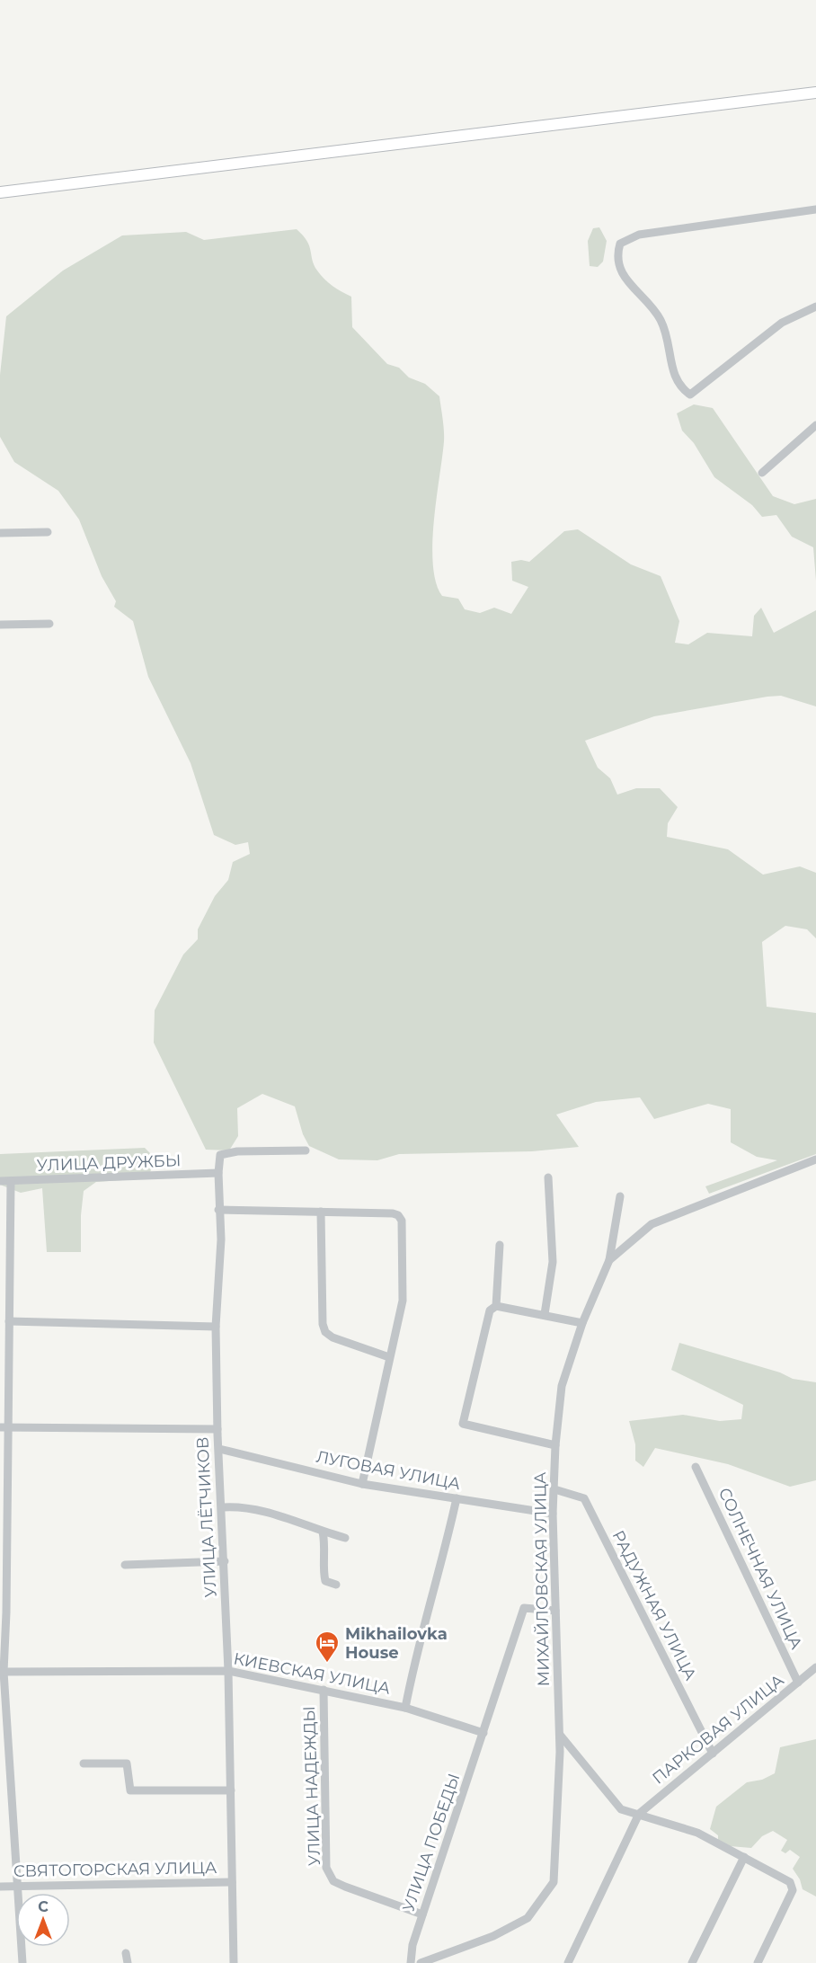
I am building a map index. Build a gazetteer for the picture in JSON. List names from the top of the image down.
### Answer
{
  "streets": {
    "street": [
      "УЛИЦА ДРУЖБЫ",
      "ЛУГОВАЯ УЛИЦА",
      "УЛИЦА ЛЁТЧИКОВ",
      "СОЛНЕЧНАЯ УЛИЦА",
      "МИХАЙЛОВСКАЯ УЛИЦА",
      "РАДУЖНАЯ УЛИЦА",
      "КИЕВСКАЯ УЛИЦА",
      "ПАРКОВАЯ УЛИЦА",
      "УЛИЦА НАДЕЖДЫ",
      "УЛИЦА ПОБЕДЫ",
      "СВЯТОГОРСКАЯ УЛИЦА"
    ]
  },
  "crossings": [
    ["УЛИЦА ДРУЖБЫ", "УЛИЦА ЛЁТЧИКОВ"],
    ["ЛУГОВАЯ УЛИЦА", "УЛИЦА ЛЁТЧИКОВ"],
    ["ЛУГОВАЯ УЛИЦА", "МИХАЙЛОВСКАЯ УЛИЦА"],
    ["УЛИЦА ЛЁТЧИКОВ", "КИЕВСКАЯ УЛИЦА"],
    ["УЛИЦА ЛЁТЧИКОВ", "СВЯТОГОРСКАЯ УЛИЦА"],
    ["СОЛНЕЧНАЯ УЛИЦА", "ПАРКОВАЯ УЛИЦА"],
    ["МИХАЙЛОВСКАЯ УЛИЦА", "РАДУЖНАЯ УЛИЦА"],
    ["МИХАЙЛОВСКАЯ УЛИЦА", "УЛИЦА ПОБЕДЫ"],
    ["РАДУЖНАЯ УЛИЦА", "ПАРКОВАЯ УЛИЦА"],
    ["КИЕВСКАЯ УЛИЦА", "УЛИЦА НАДЕЖДЫ"],
    ["КИЕВСКАЯ УЛИЦА", "УЛИЦА ПОБЕДЫ"],
    ["УЛИЦА НАДЕЖДЫ", "УЛИЦА ПОБЕДЫ"]
  ],
  "places": {
    "hotel": ["Mikhailovka House"]
  },
  "north": "top"
}
